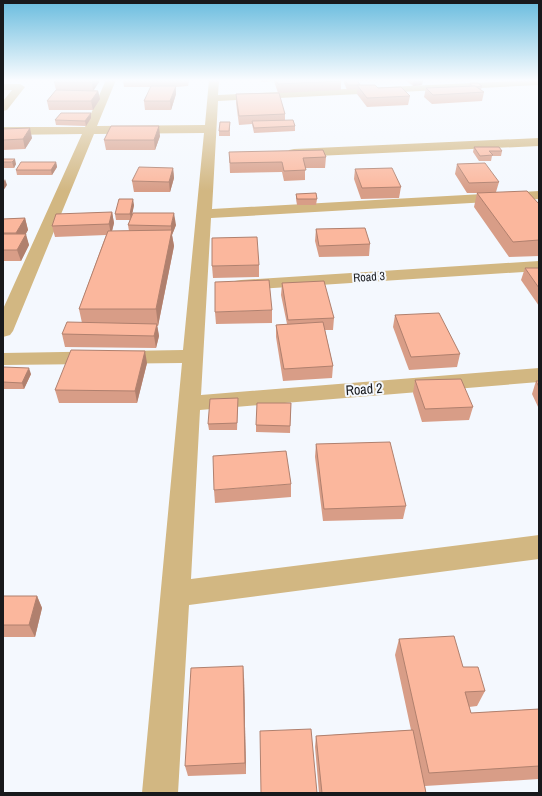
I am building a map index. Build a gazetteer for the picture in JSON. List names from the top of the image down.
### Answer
{
  "streets": {
    "street": ["Road 3", "Road 2"]
  }
}
